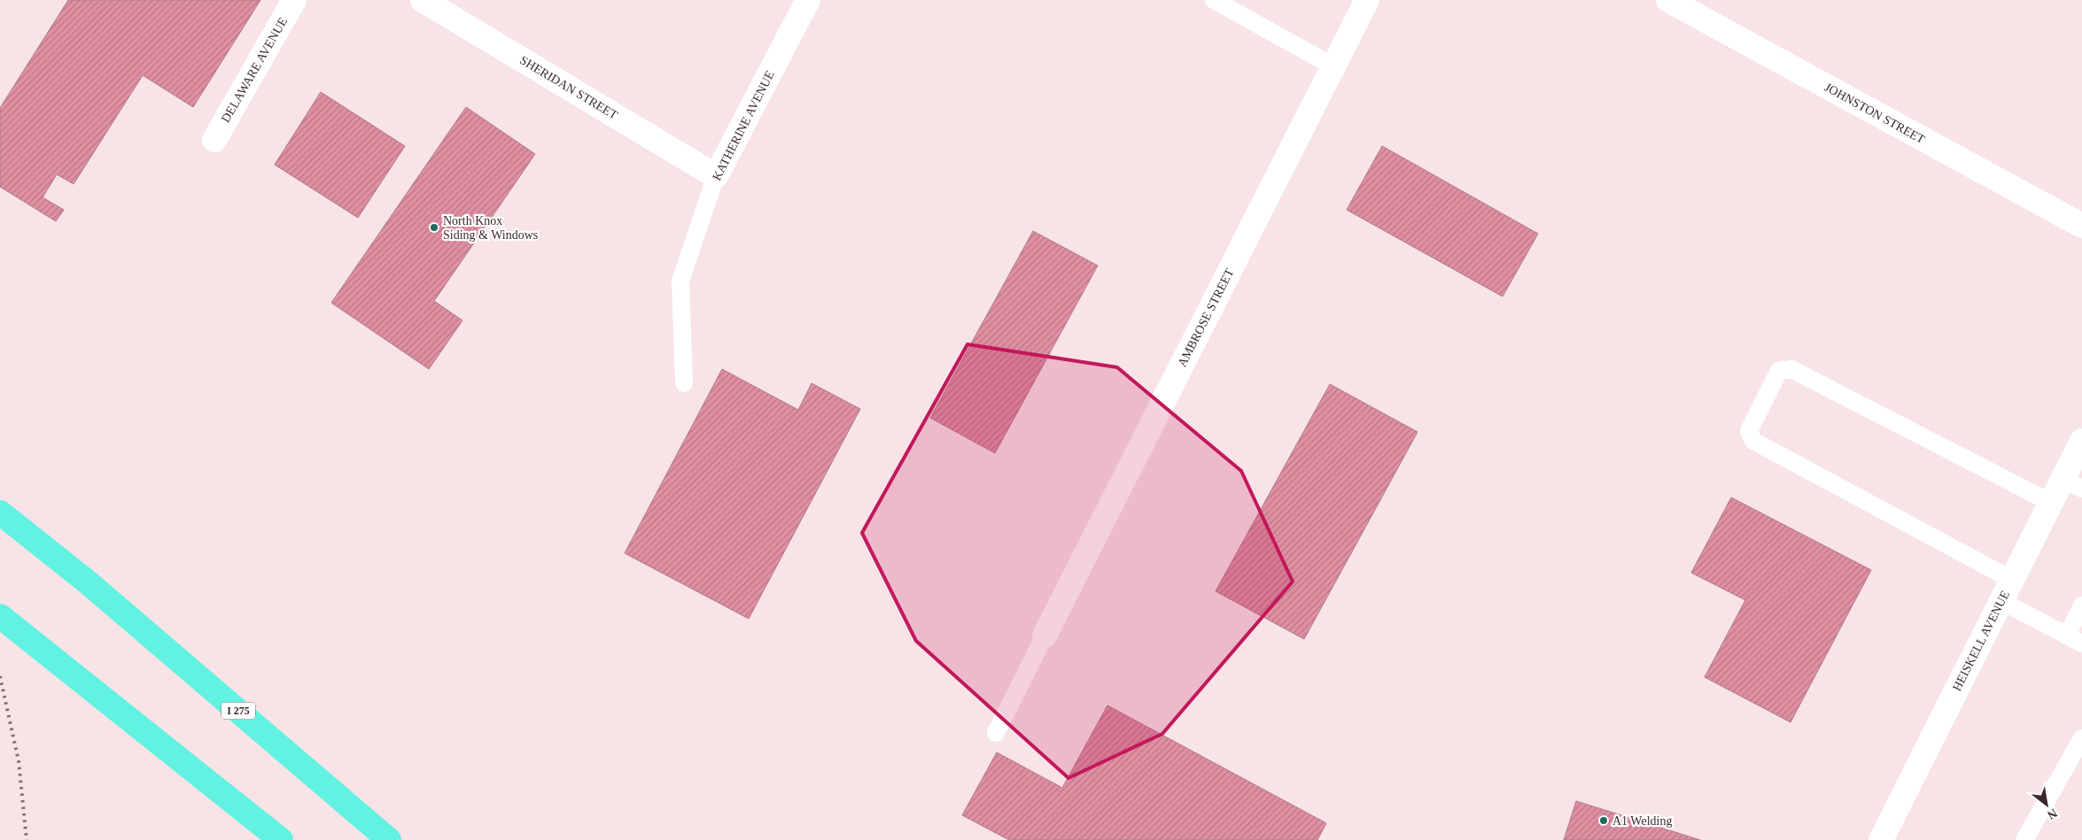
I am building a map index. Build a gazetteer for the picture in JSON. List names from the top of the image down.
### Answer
{
  "streets": {
    "highway": ["I 275"],
    "street": [
      "DELAWARE AVENUE",
      "SHERIDAN STREET",
      "JOHNSTON STREET",
      "KATHERINE AVENUE",
      "AMBROSE STREET",
      "HEISKELL AVENUE"
    ]
  },
  "crossings": [
    ["SHERIDAN STREET", "KATHERINE AVENUE"]
  ],
  "places": ["North Knox Siding & Windows", "A1 Welding"],
  "north": "bottom right"
}
